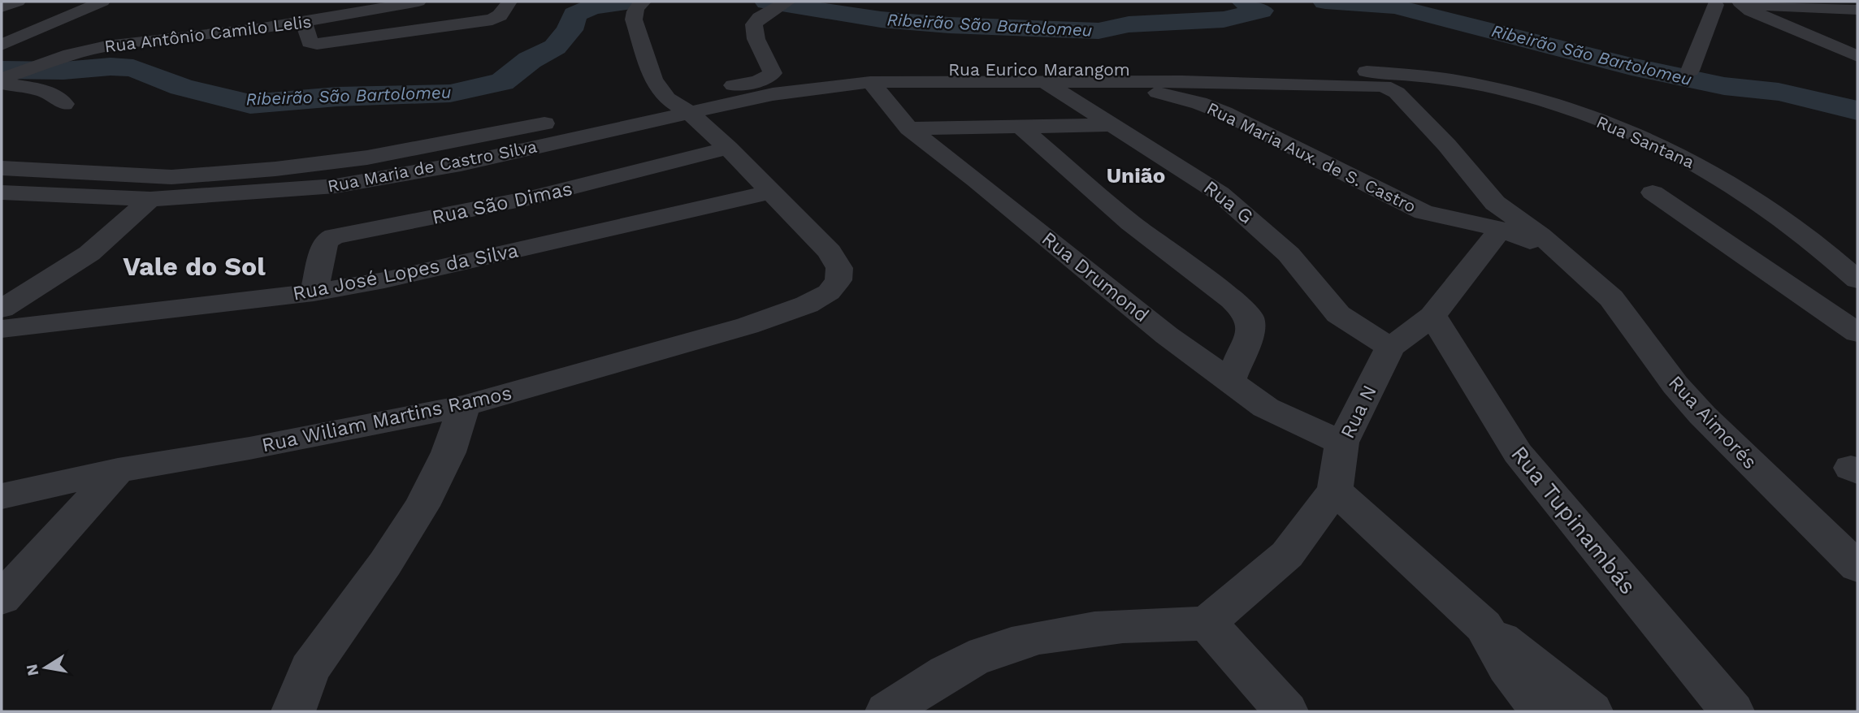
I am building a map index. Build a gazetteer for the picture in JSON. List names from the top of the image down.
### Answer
{
  "streets": {
    "street": [
      "Rua Antônio Camilo Lelis",
      "Rua Eurico Marangom",
      "Rua Santana",
      "Rua Maria Aux. de S. Castro",
      "Rua Maria de Castro Silva",
      "Rua G",
      "Rua São Dimas",
      "Rua José Lopes da Silva",
      "Rua Drumond",
      "Rua N",
      "Rua Wiliam Martins Ramos",
      "Rua Aimorés",
      "Rua Tupinambás"
    ]
  },
  "crossings": [
    ["Rua Eurico Marangom", "Rua Santana"],
    ["Rua Eurico Marangom", "Rua Maria Aux. de S. Castro"],
    ["Rua Eurico Marangom", "Rua Maria de Castro Silva"],
    ["Rua Eurico Marangom", "Rua G"],
    ["Rua Eurico Marangom", "Rua Drumond"],
    ["Rua Eurico Marangom", "Rua Aimorés"],
    ["Rua Maria Aux. de S. Castro", "Rua N"],
    ["Rua Maria Aux. de S. Castro", "Rua Aimorés"],
    ["Rua G", "Rua N"],
    ["Rua São Dimas", "Rua José Lopes da Silva"],
    ["Rua José Lopes da Silva", "Rua Wiliam Martins Ramos"],
    ["Rua Drumond", "Rua N"],
    ["Rua N", "Rua Tupinambás"]
  ],
  "districts": ["União", "Vale do Sol"],
  "water": ["Ribeirão São Bartolomeu"],
  "north": "left"
}
